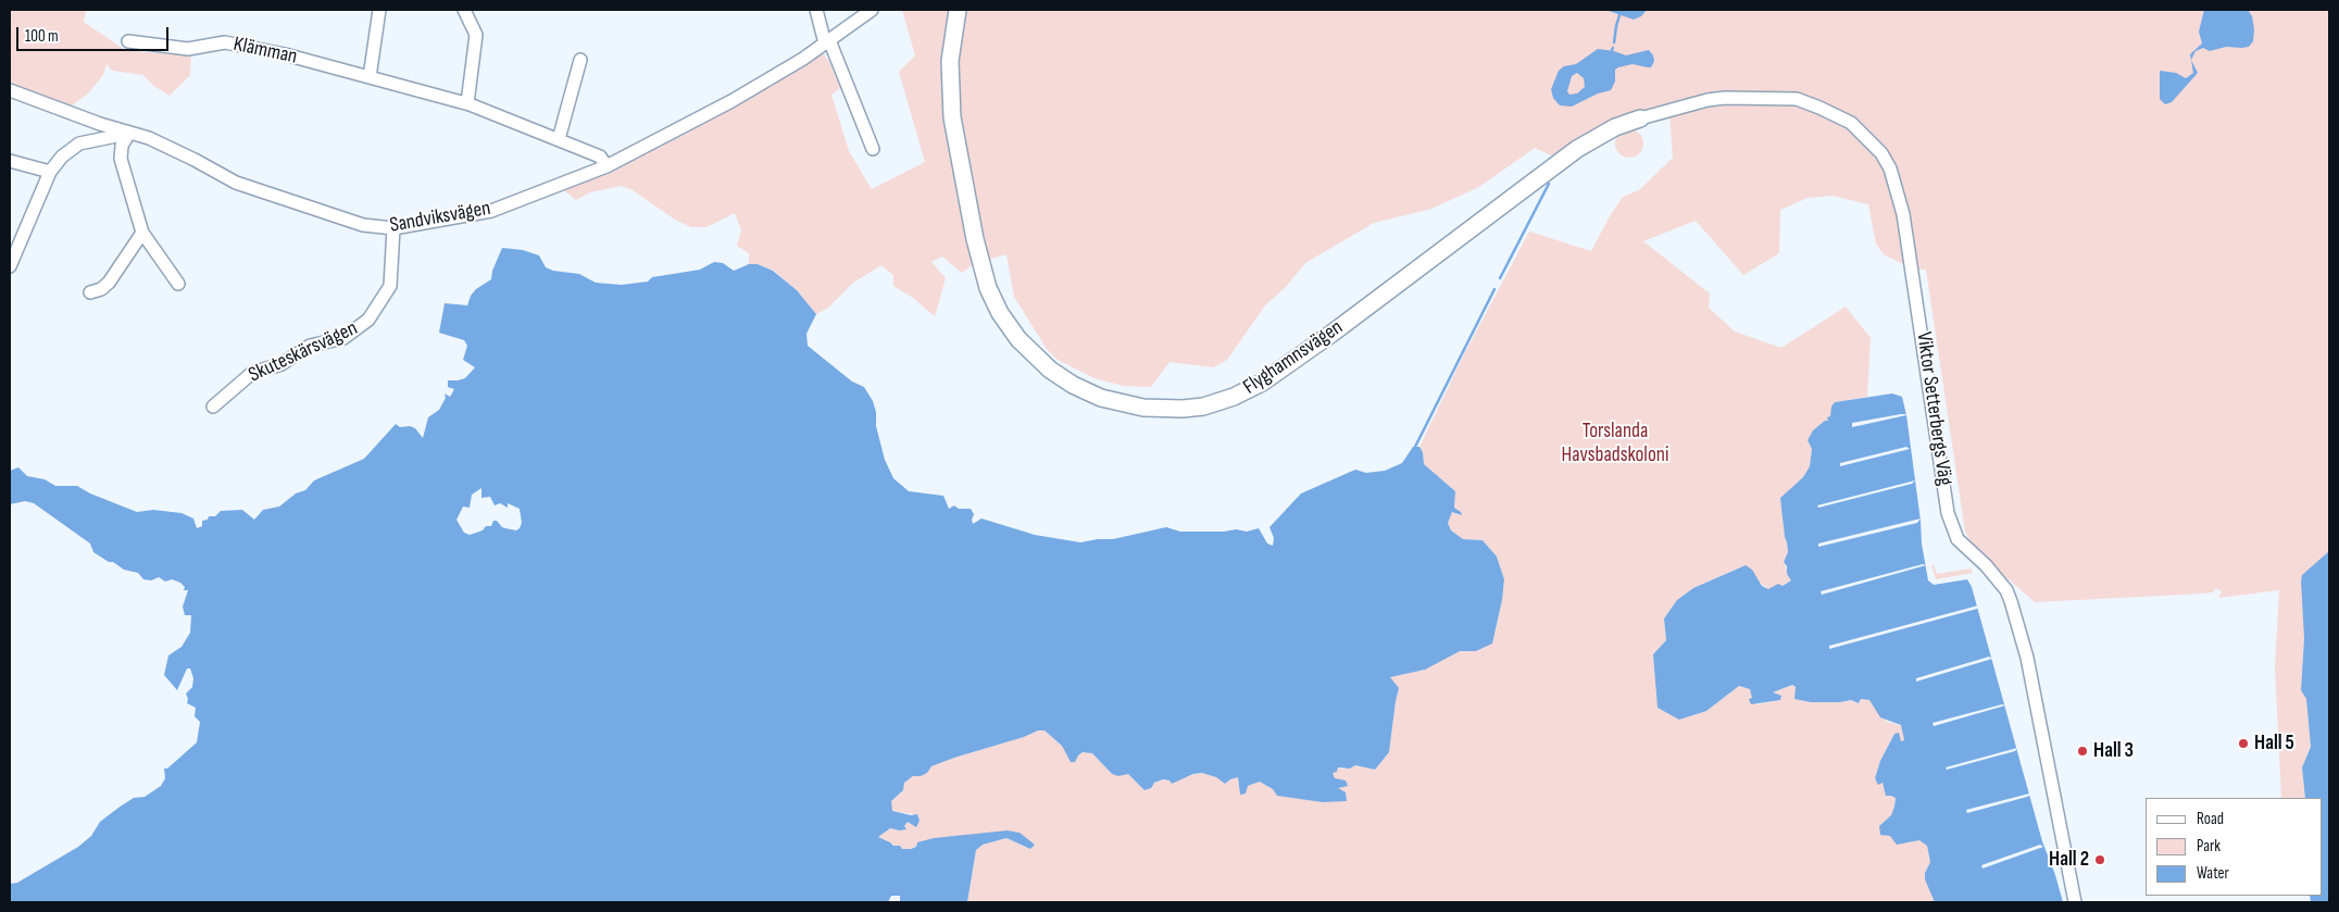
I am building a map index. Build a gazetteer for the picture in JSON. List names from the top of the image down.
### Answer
{
  "streets": {
    "street": [
      "Klämman",
      "Sandviksvägen",
      "Skuteskärsvägen",
      "Flyghamnsvägen",
      "Viktor Setterbergs Väg"
    ]
  },
  "crossings": [
    ["Klämman", "Sandviksvägen"],
    ["Sandviksvägen", "Skuteskärsvägen"],
    ["Flyghamnsvägen", "Viktor Setterbergs Väg"]
  ],
  "parks": ["Torslanda Havsbadskoloni"],
  "places": ["Hall 5", "Hall 3", "Hall 2"],
  "legend": ["Road", "Park", "Water"],
  "scale_bar": "100 m"
}
